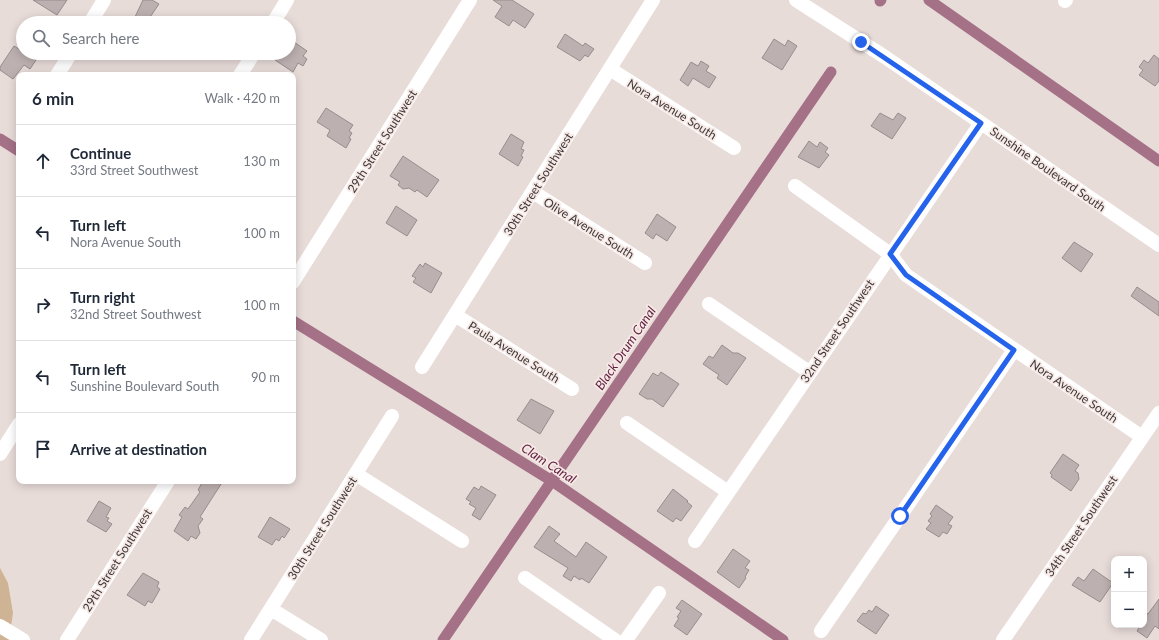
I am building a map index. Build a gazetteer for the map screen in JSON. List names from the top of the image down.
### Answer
{
  "streets": {
    "street": [
      "Nora Avenue South",
      "29th Street Southwest",
      "Sunshine Boulevard South",
      "30th Street Southwest",
      "Olive Avenue South",
      "32nd Street Southwest",
      "Paula Avenue South",
      "34th Street Southwest"
    ]
  },
  "crossings": [
    ["Nora Avenue South", "30th Street Southwest"],
    ["Nora Avenue South", "32nd Street Southwest"],
    ["Nora Avenue South", "34th Street Southwest"],
    ["Sunshine Boulevard South", "32nd Street Southwest"],
    ["30th Street Southwest", "Olive Avenue South"],
    ["30th Street Southwest", "Paula Avenue South"]
  ],
  "water": ["Black Drum Canal", "Clam Canal"],
  "page": {
    "search": "Search here",
    "heading": ["6 min", "Walk · 420 m"],
    "list": [
      ["Continue", "33rd Street Southwest", "130 m"],
      ["Turn left", "Nora Avenue South", "100 m"],
      ["Turn right", "32nd Street Southwest", "100 m"],
      ["Turn left", "Sunshine Boulevard South", "90 m"],
      "Arrive at destination"
    ],
    "map_buttons": ["+", "−"]
  }
}
